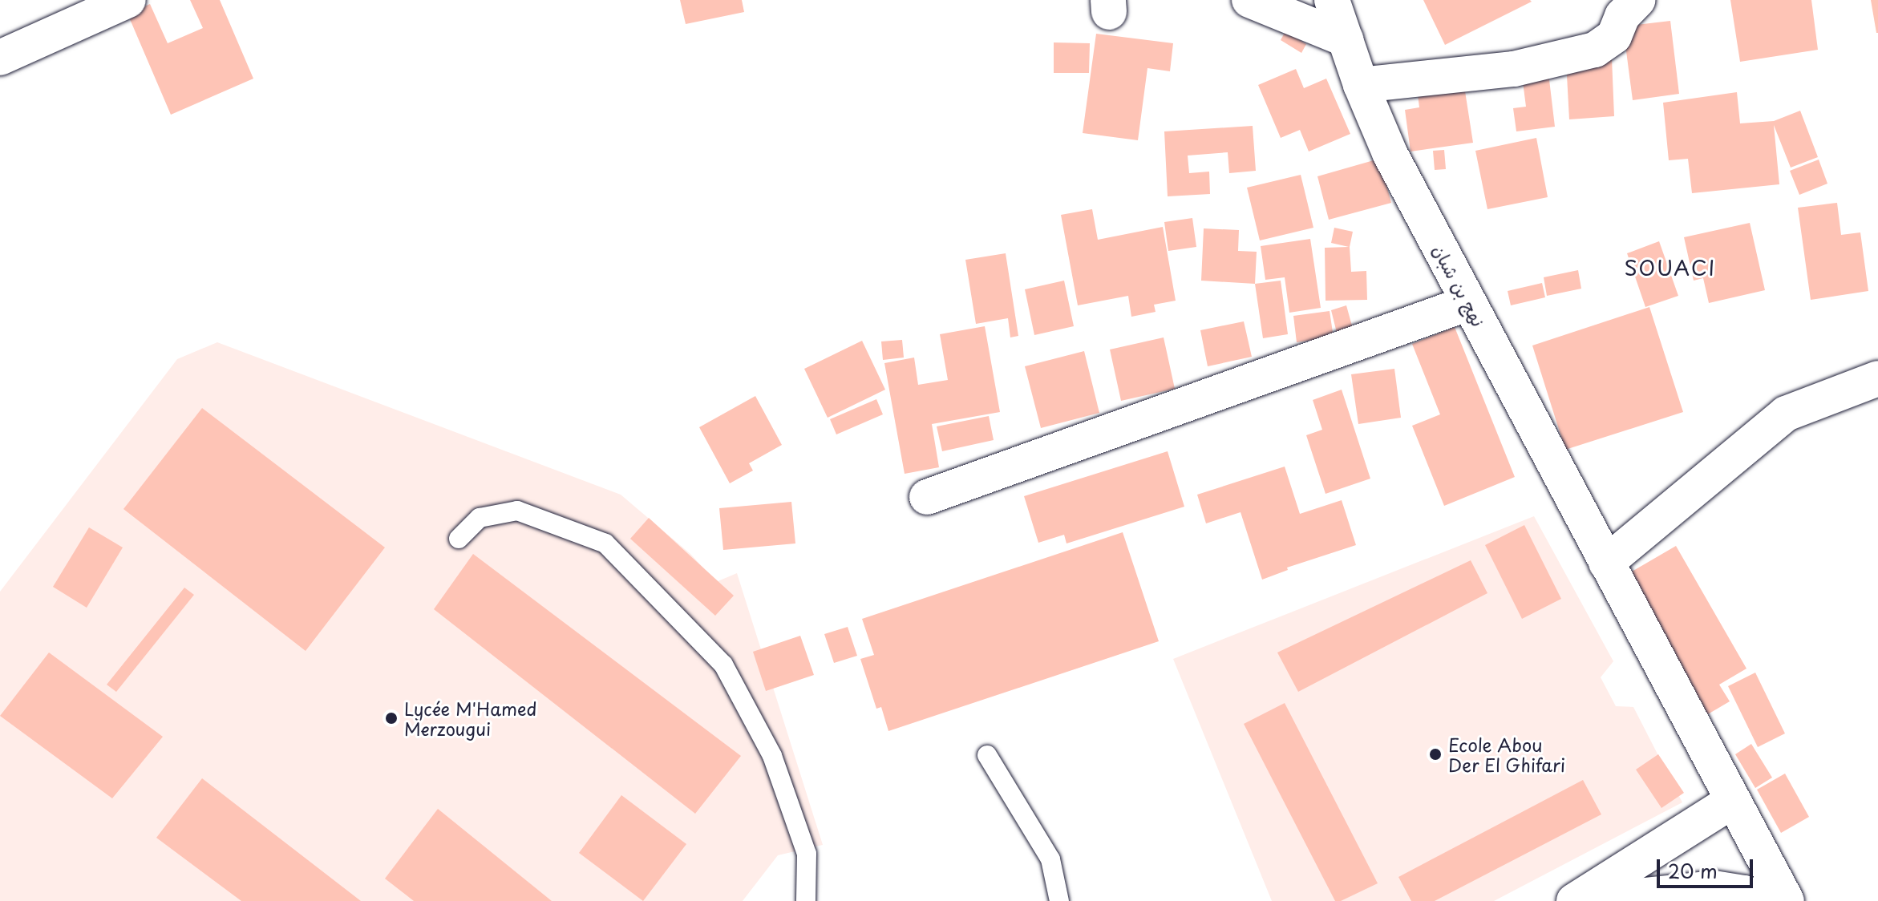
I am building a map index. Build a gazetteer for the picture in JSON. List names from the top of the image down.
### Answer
{
  "streets": {
    "street": ["نهج بن شبان"]
  },
  "districts": ["SOUACI"],
  "places": ["Lycée M'Hamed Merzougui", "Ecole Abou Der El Ghifari"],
  "scale_bar": "20 m"
}
